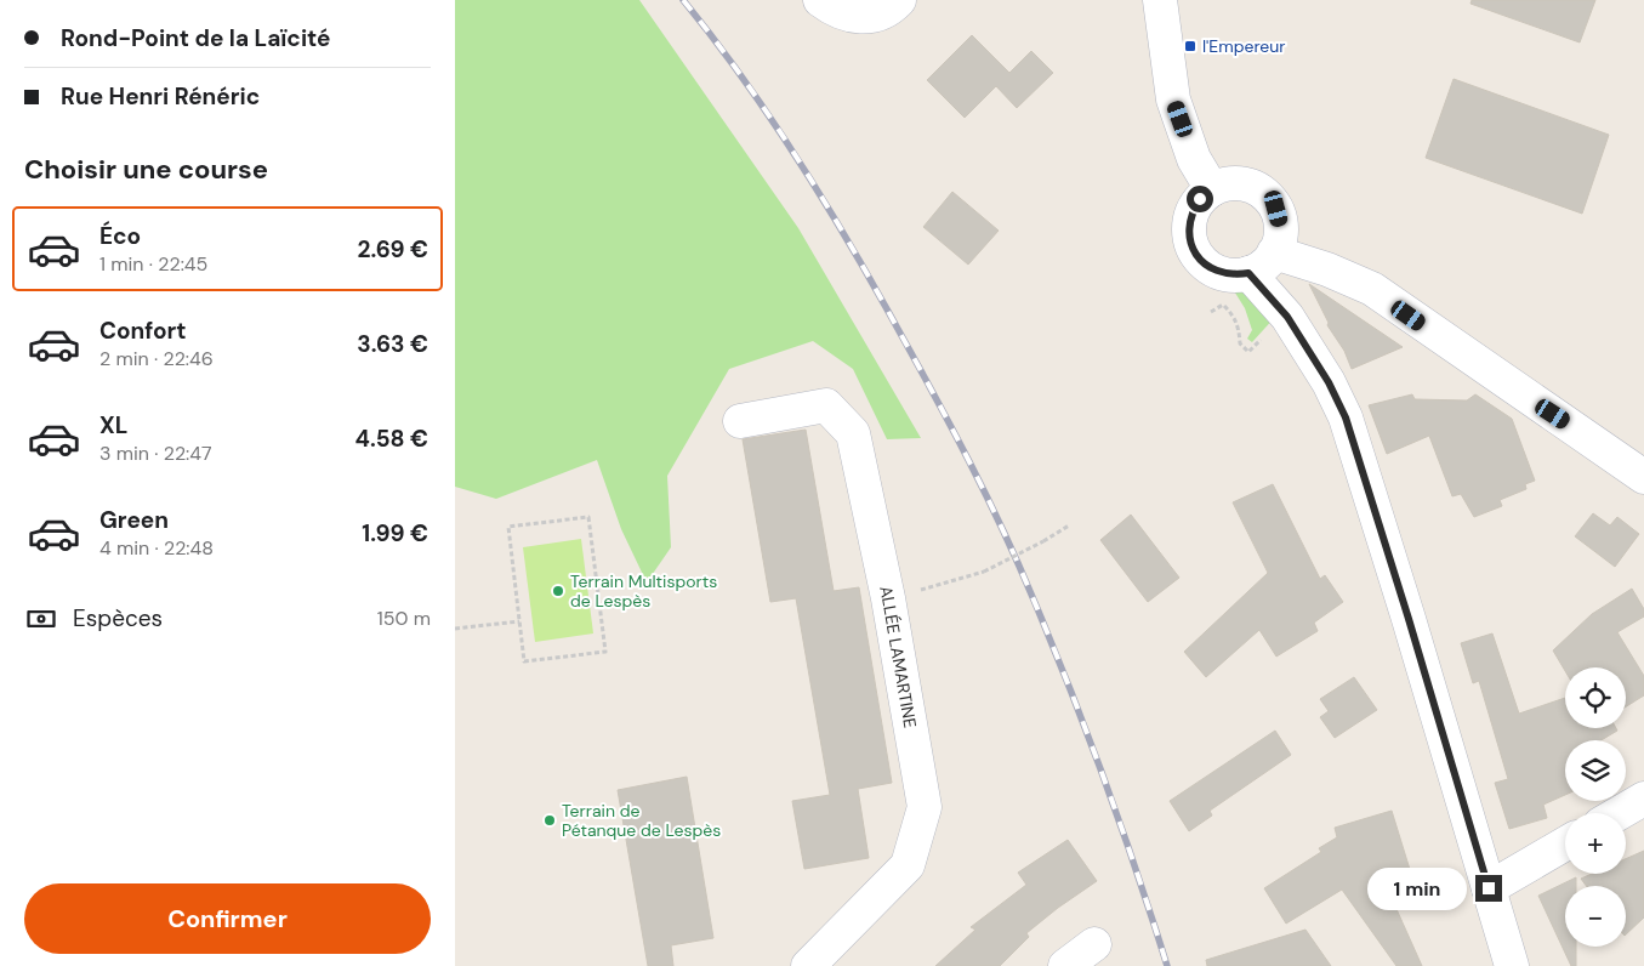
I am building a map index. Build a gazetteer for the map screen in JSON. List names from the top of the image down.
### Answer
{
  "streets": {
    "street": ["ALLÉE LAMARTINE"]
  },
  "places": {
    "transit": ["l'Empereur"],
    "other": ["Terrain Multisports de Lespès", "Terrain de Pétanque de Lespès"]
  },
  "page": {
    "banner": ["Rond-Point de la Laïcité", "Rue Henri Rénéric"],
    "heading": "Choisir une course",
    "list": [
      {
        "name": "Éco",
        "note": "1 min · 22:45",
        "value": "2.69 €"
      },
      {
        "name": "Confort",
        "note": "2 min · 22:46",
        "value": "3.63 €"
      },
      {
        "name": "XL",
        "note": "3 min · 22:47",
        "value": "4.58 €"
      },
      {
        "name": "Green",
        "note": "4 min · 22:48",
        "value": "1.99 €"
      }
    ],
    "pay": ["Espèces", "150 m"],
    "map_buttons": ["+", "−"],
    "bubble": "1 min",
    "buttons": "Confirmer"
  }
}
